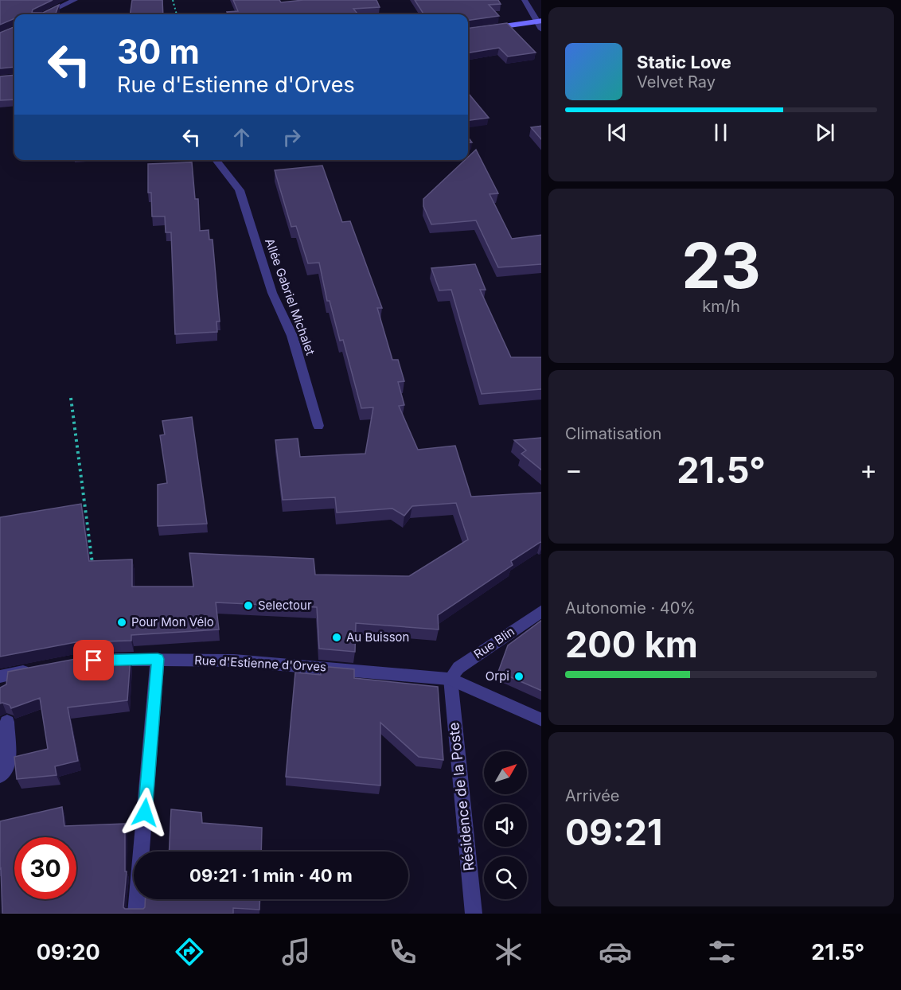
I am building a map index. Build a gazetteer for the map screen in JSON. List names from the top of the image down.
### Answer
{
  "streets": {
    "street": [
      "Allée Gabriel Michalet",
      "Rue Blin",
      "Rue d'Estienne d'Orves",
      "Résidence de la Poste"
    ]
  },
  "crossings": [
    ["Rue Blin", "Rue d'Estienne d'Orves"],
    ["Rue Blin", "Résidence de la Poste"],
    ["Rue d'Estienne d'Orves", "Résidence de la Poste"]
  ],
  "places": [
    "Selectour",
    "Pour Mon Vélo",
    "Au Buisson",
    "Orpi"
  ],
  "north": "top right",
  "page": {
    "turn": ["30 m", "Rue d'Estienne d'Orves"],
    "song": ["Static Love", "Velvet Ray"],
    "tile": [
      ["23", "km/h"],
      "Climatisation",
      ["Autonomie · 40%", "200 km"],
      ["Arrivée", "09:21"]
    ],
    "heat": ["−", "21.5°", "+"],
    "limit": "30",
    "trip": "09:21 · 1 min · 40 m",
    "tabs": ["09:20", "21.5°"]
  }
}
